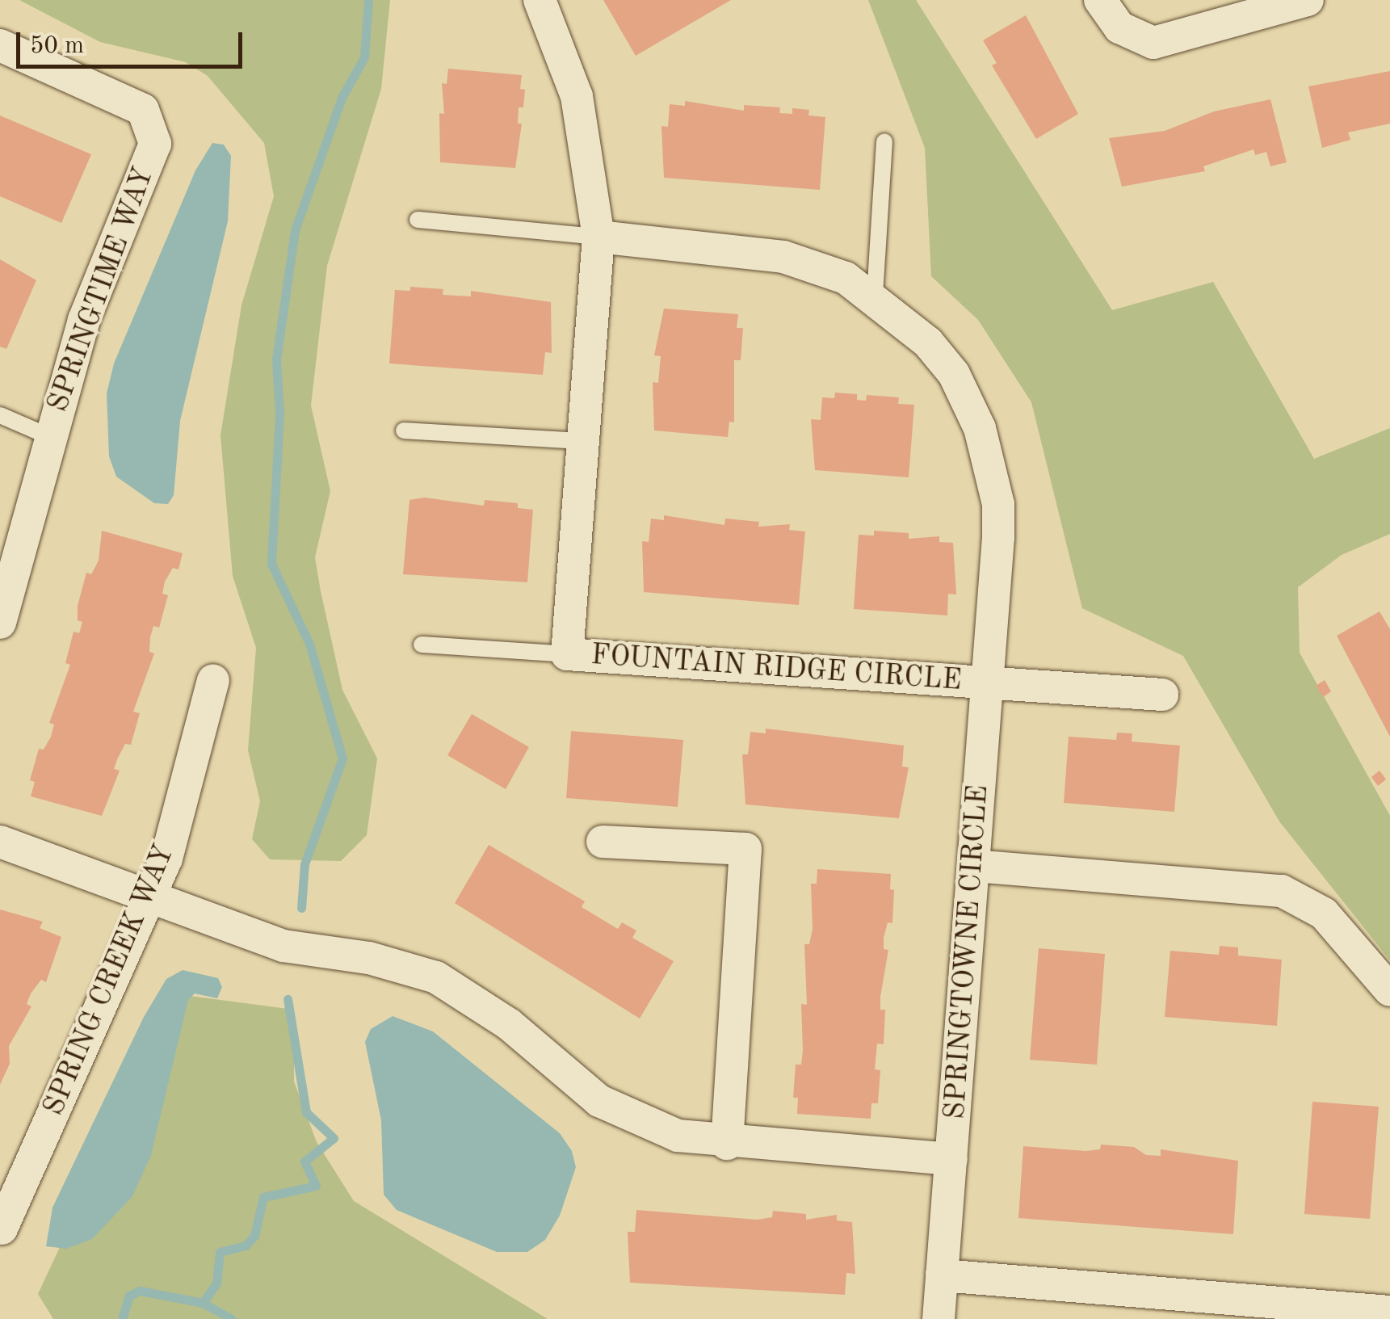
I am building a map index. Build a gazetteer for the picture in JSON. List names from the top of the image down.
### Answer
{
  "streets": {
    "street": [
      "SPRINGTIME WAY",
      "FOUNTAIN RIDGE CIRCLE",
      "SPRINGTOWNE CIRCLE",
      "SPRING CREEK WAY"
    ]
  },
  "crossings": [
    ["FOUNTAIN RIDGE CIRCLE", "SPRINGTOWNE CIRCLE"],
    ["SPRINGTOWNE CIRCLE", "SPRING CREEK WAY"]
  ],
  "scale_bar": "50 m"
}
